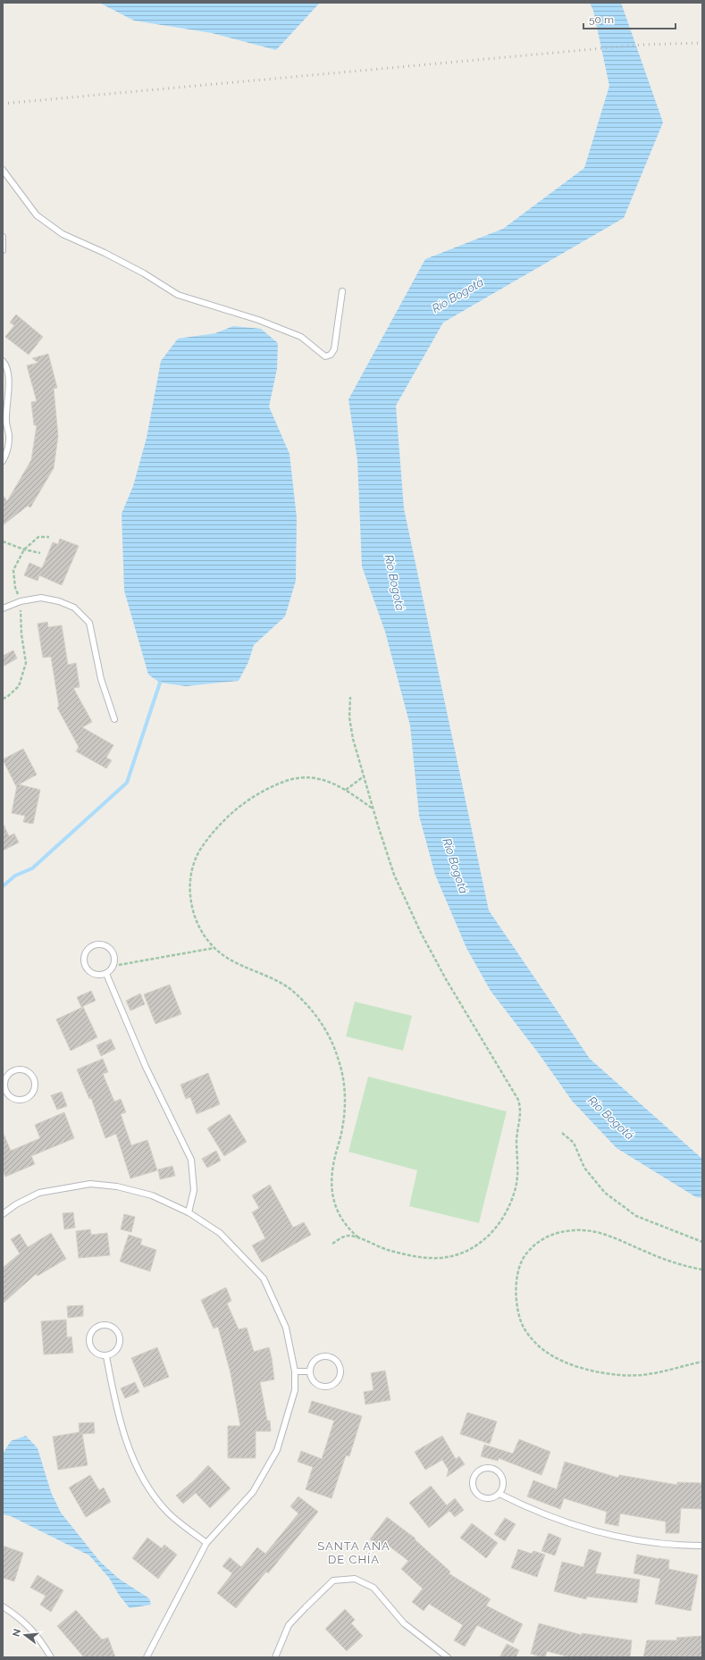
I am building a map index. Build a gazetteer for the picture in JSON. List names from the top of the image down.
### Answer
{
  "districts": ["SANTA ANA DE CHÍA"],
  "water": ["Río Bogotá"],
  "scale_bar": "50 m",
  "north": "left"
}
